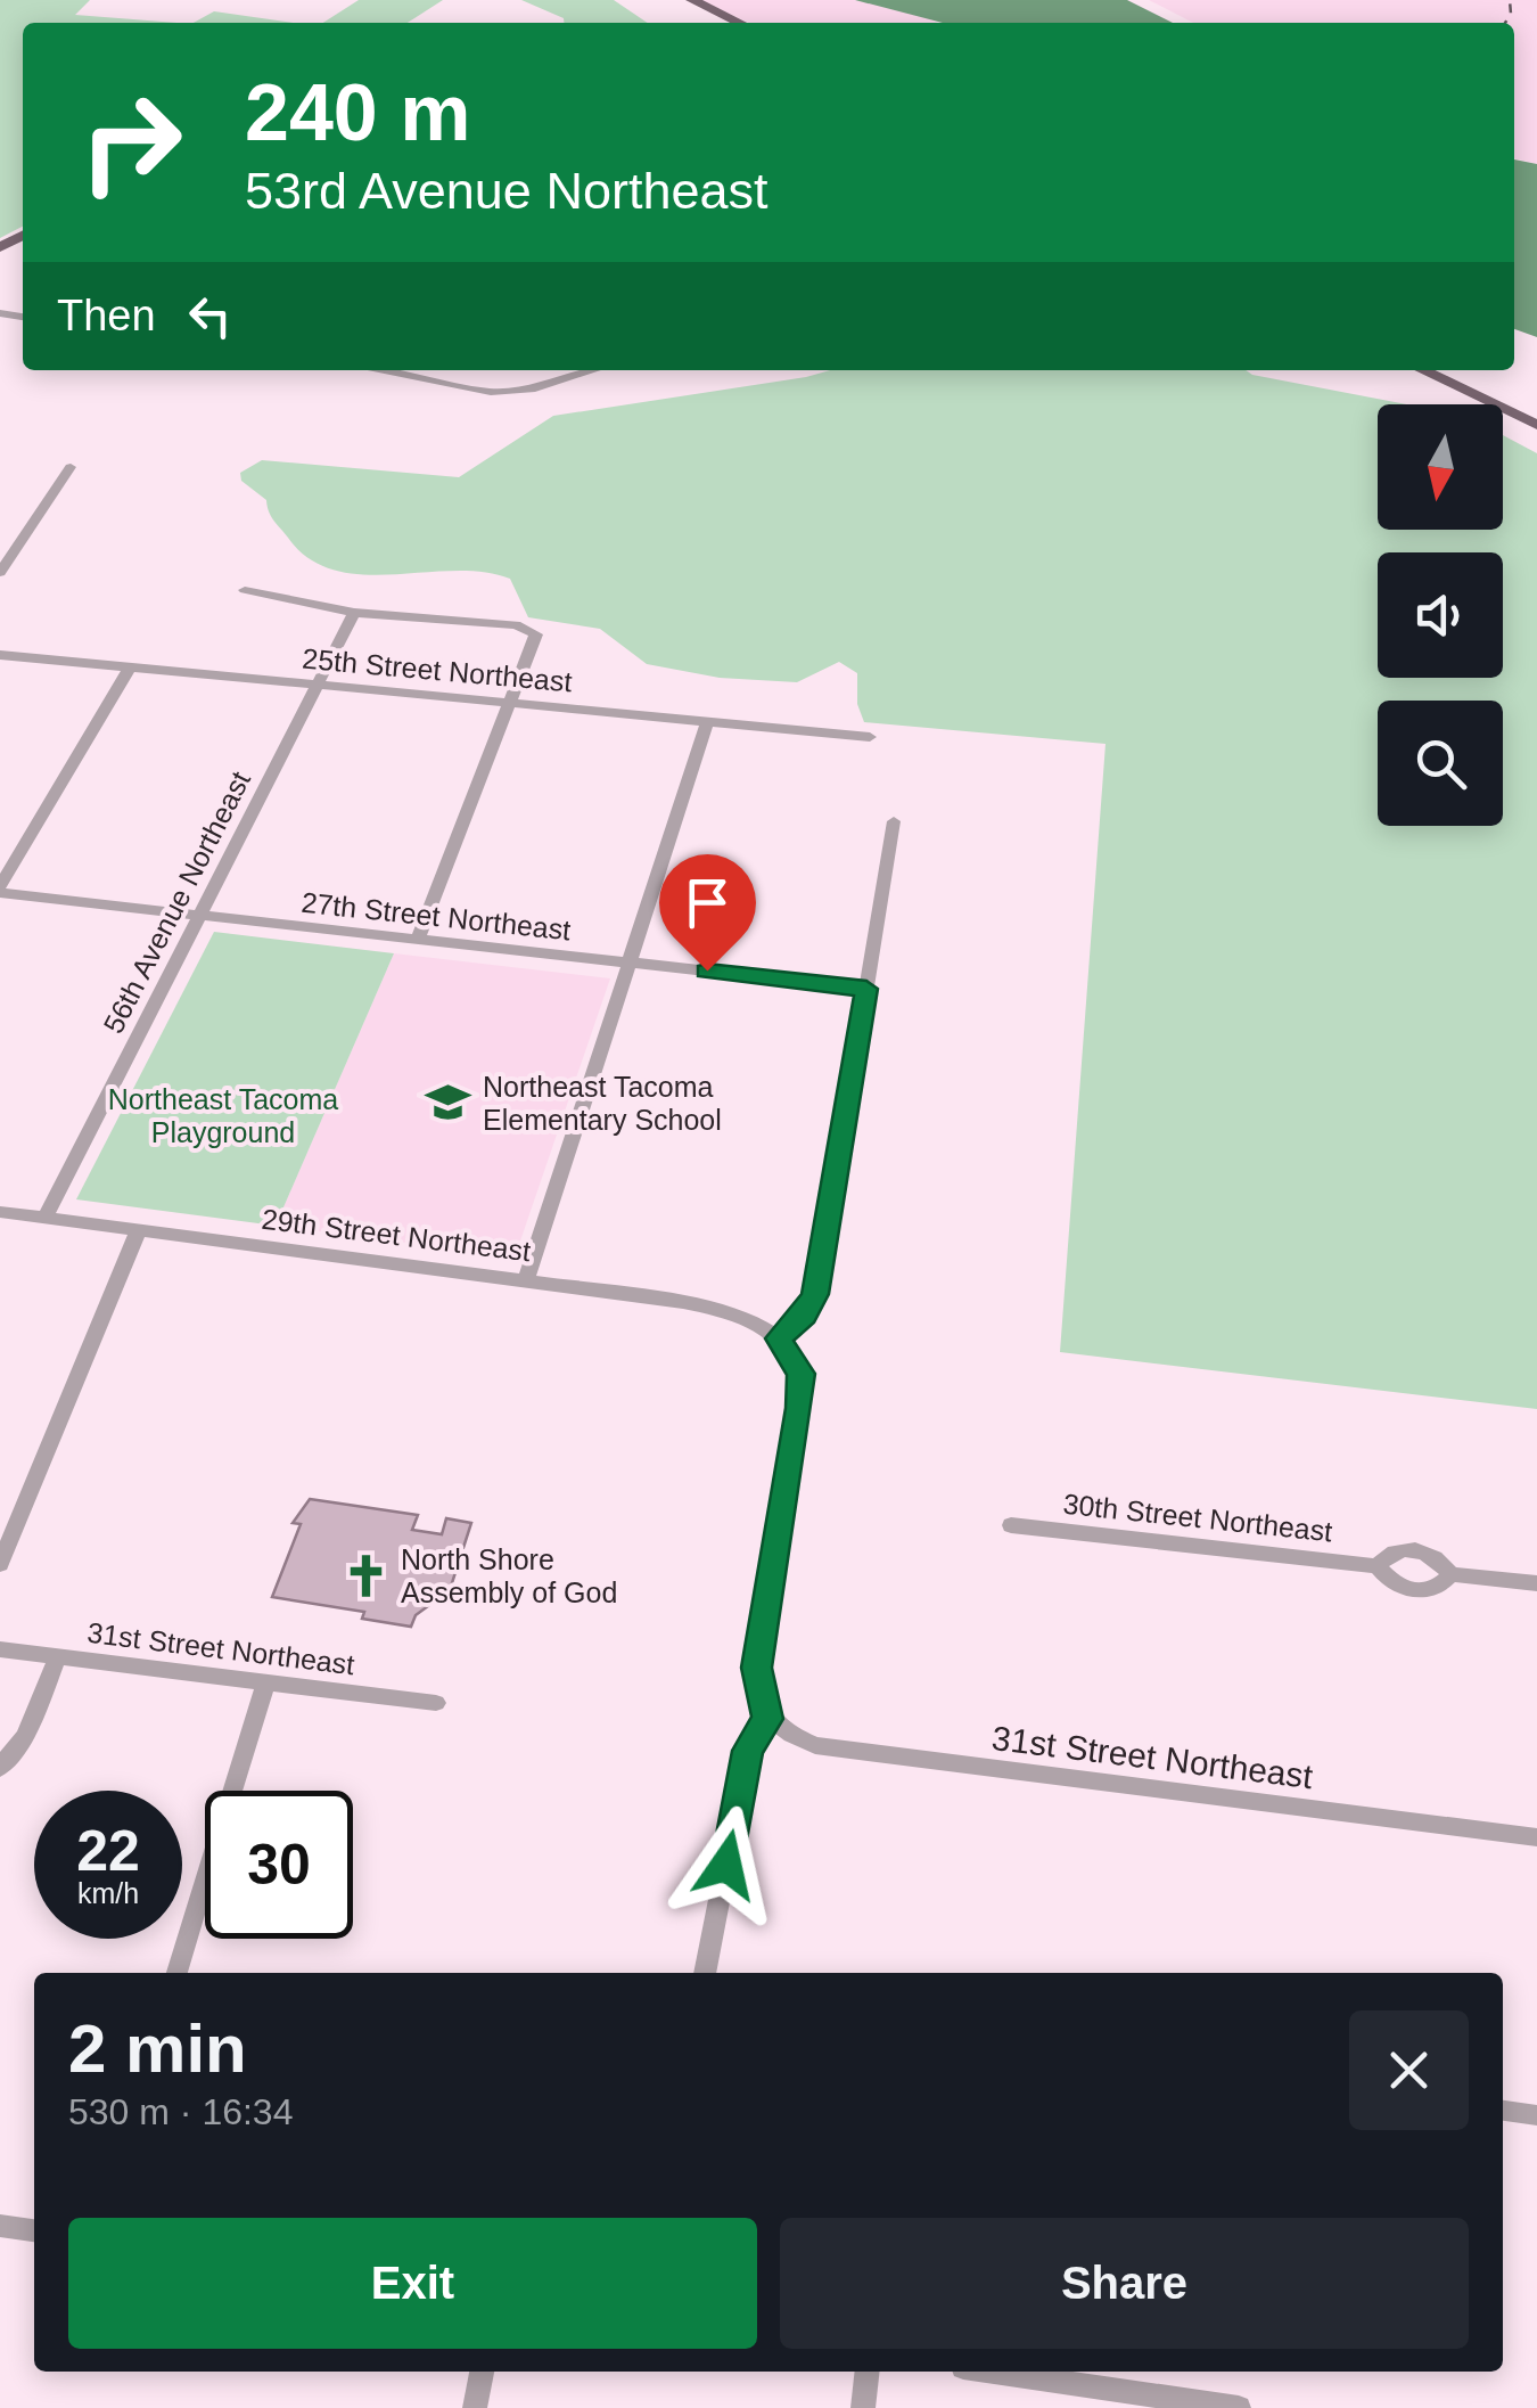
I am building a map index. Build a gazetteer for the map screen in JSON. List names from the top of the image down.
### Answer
{
  "streets": {
    "street": [
      "25th Street Northeast",
      "56th Avenue Northeast",
      "27th Street Northeast",
      "29th Street Northeast",
      "30th Street Northeast",
      "31st Street Northeast"
    ]
  },
  "crossings": [
    ["25th Street Northeast", "56th Avenue Northeast"],
    ["56th Avenue Northeast", "27th Street Northeast"],
    ["56th Avenue Northeast", "29th Street Northeast"]
  ],
  "parks": ["Northeast Tacoma Playground"],
  "places": {
    "school or university": ["Northeast Tacoma Elementary School"],
    "church": ["North Shore Assembly of God"]
  },
  "north": "bottom",
  "page": {
    "turn": ["240 m", "53rd Avenue Northeast"],
    "then": "Then",
    "speed": "22 km/h",
    "limit": "30",
    "heading": ["2 min", "530 m · 16:34"],
    "buttons": ["Exit", "Share"]
  }
}
